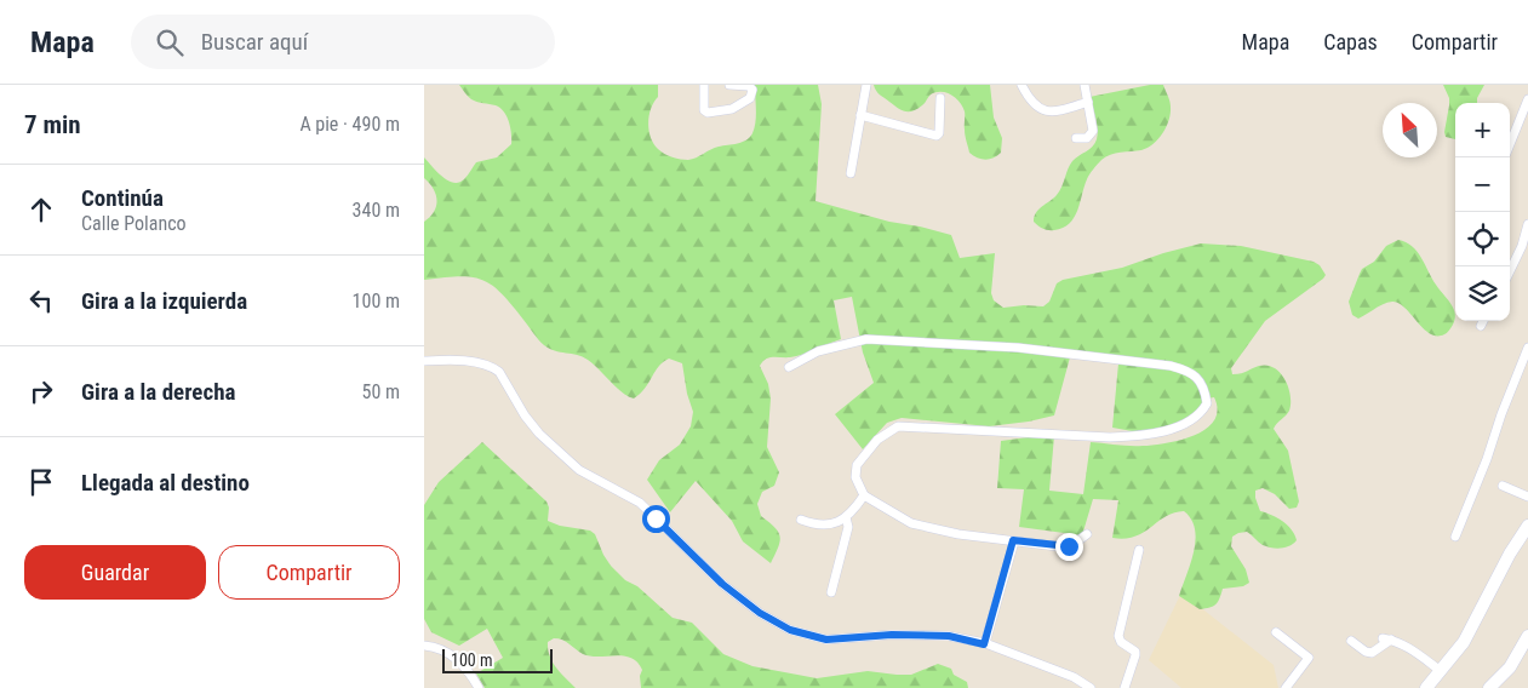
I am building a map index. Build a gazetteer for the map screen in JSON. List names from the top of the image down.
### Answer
{
  "scale_bar": "100 m",
  "north": "top left",
  "page": {
    "header": "Mapa",
    "search": "Buscar aquí",
    "nav": ["Mapa", "Capas", "Compartir"],
    "heading": ["7 min", "A pie · 490 m"],
    "map_buttons": ["+", "−"],
    "list": [
      ["Continúa", "Calle Polanco", "340 m"],
      ["Gira a la izquierda", "100 m"],
      ["Gira a la derecha", "50 m"],
      "Llegada al destino"
    ],
    "buttons": ["Guardar", "Compartir"],
    "scale": "100 m"
  }
}
